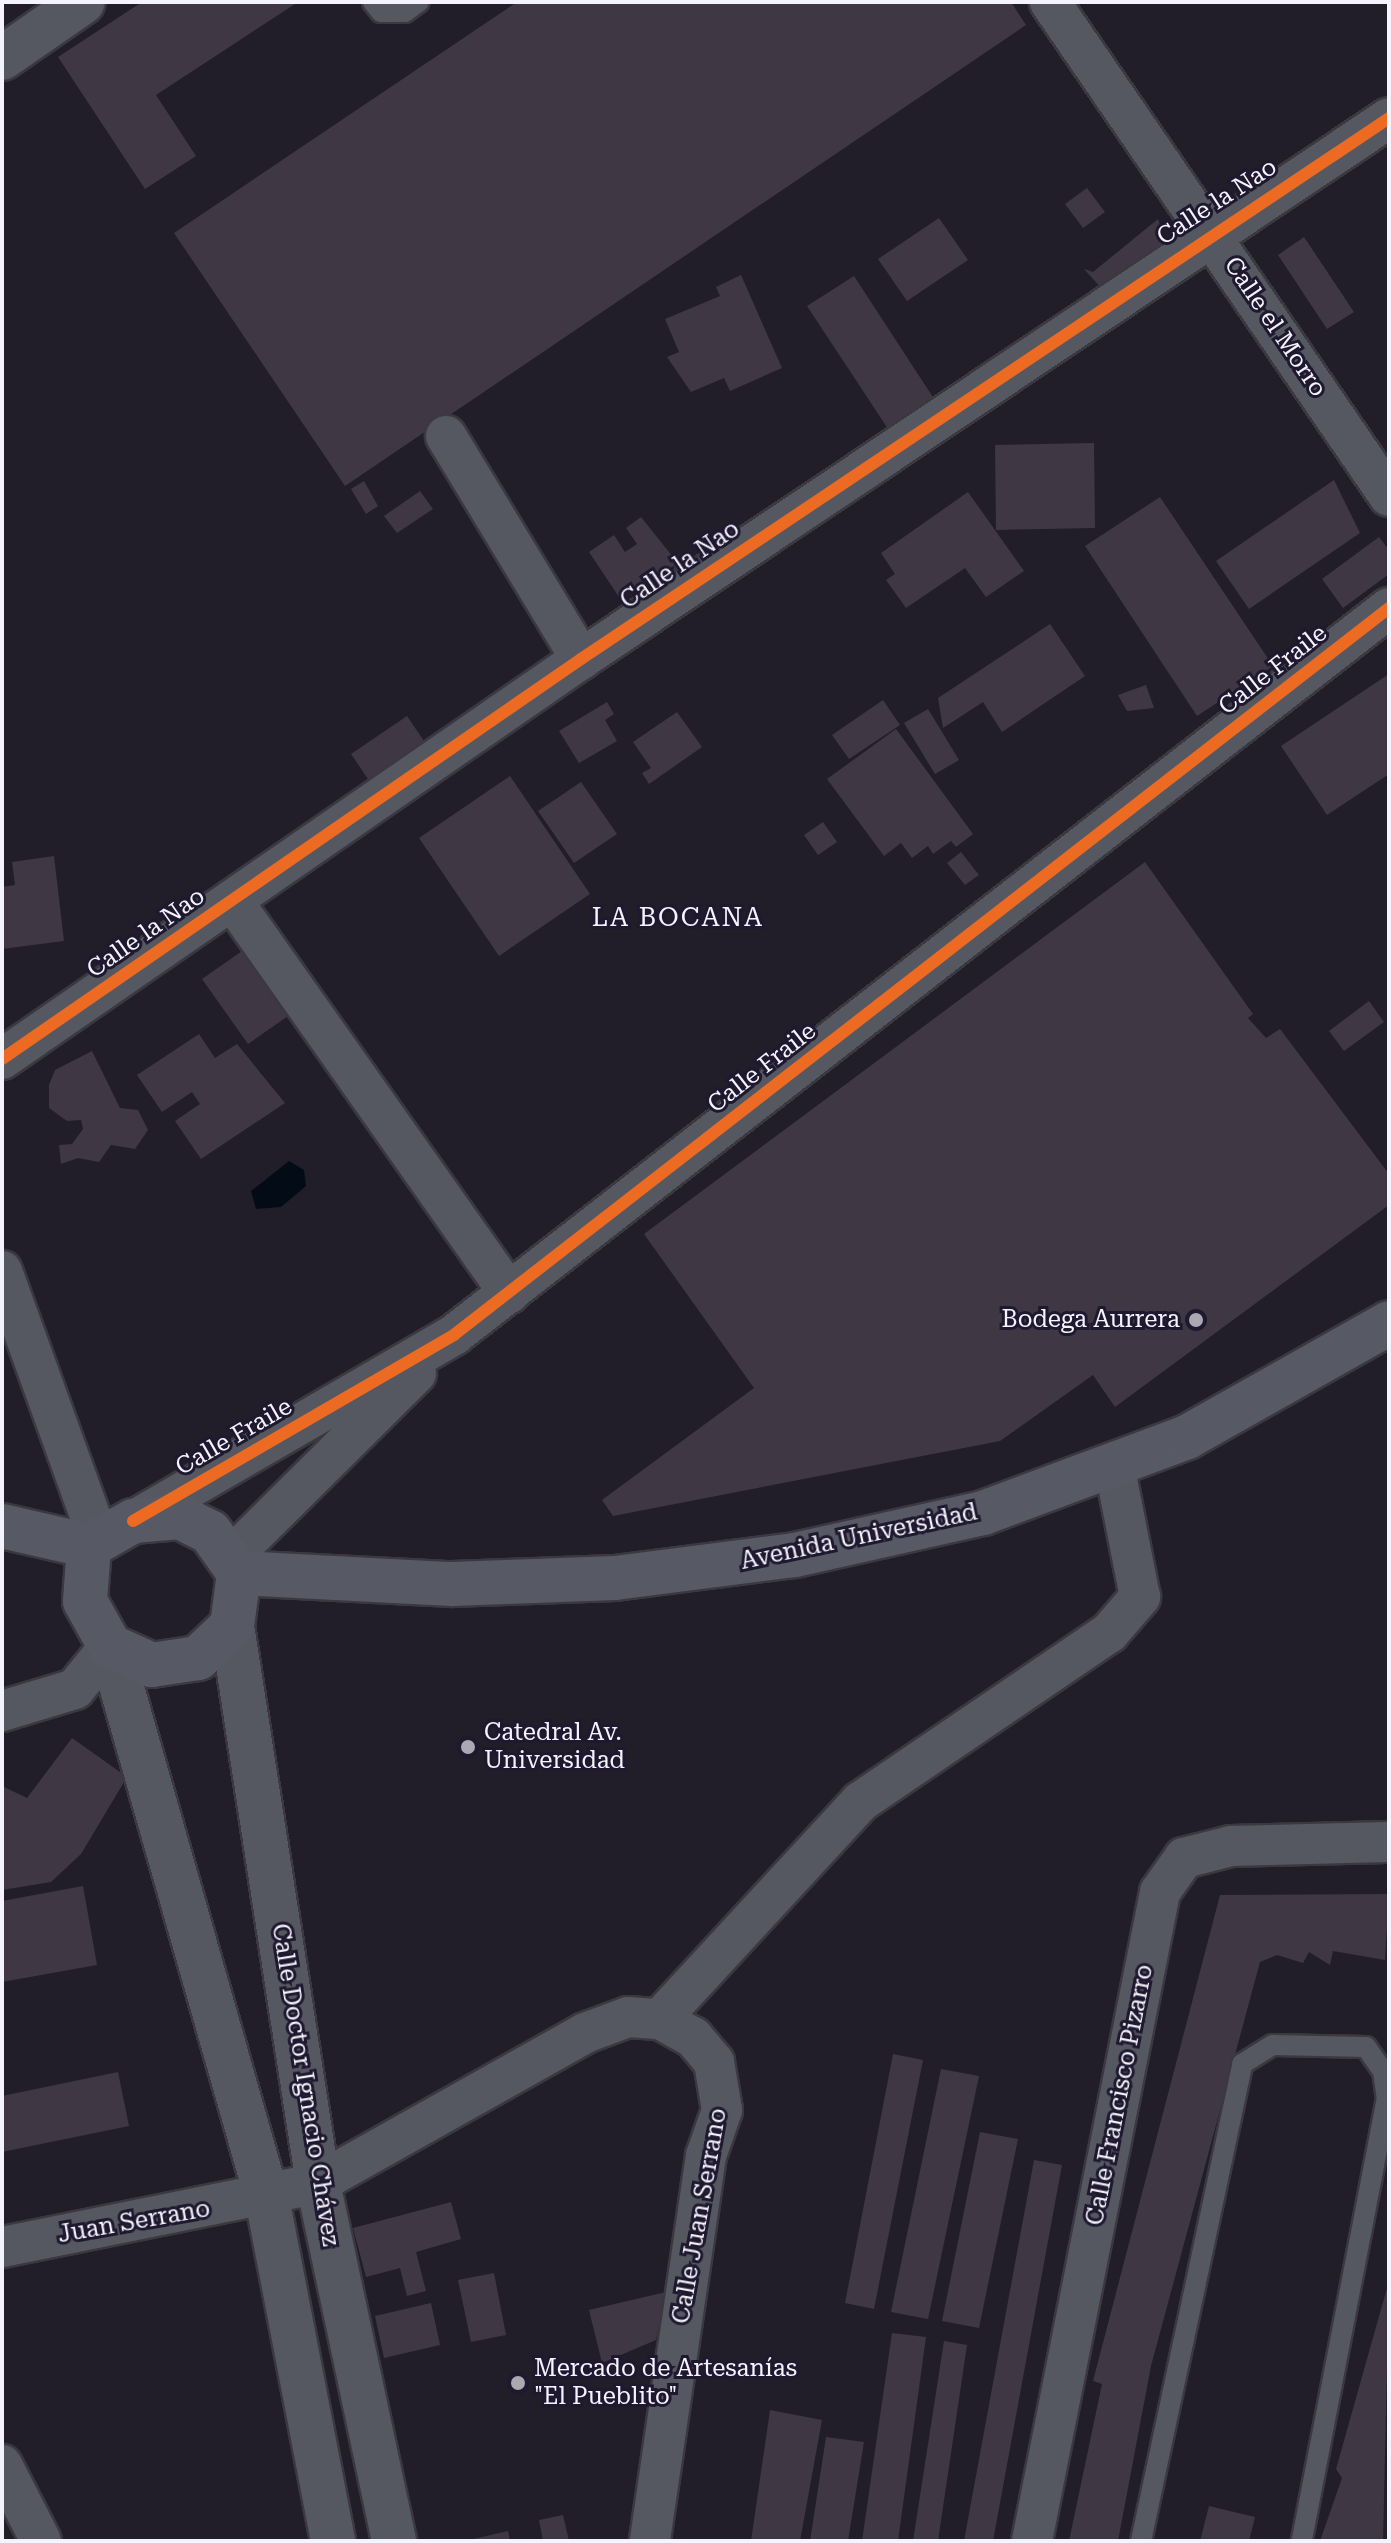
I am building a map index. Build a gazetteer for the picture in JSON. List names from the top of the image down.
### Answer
{
  "streets": {
    "main road": ["Avenida Universidad"],
    "street": [
      "Calle la Nao",
      "Calle el Morro",
      "Calle Fraile",
      "Calle Doctor Ignacio Chávez",
      "Calle Francisco Pizarro",
      "Calle Juan Serrano",
      "Juan Serrano"
    ]
  },
  "crossings": [
    ["Calle la Nao", "Calle el Morro"],
    ["Calle Fraile", "Avenida Universidad"],
    ["Calle Fraile", "Calle Doctor Ignacio Chávez"],
    ["Avenida Universidad", "Calle Doctor Ignacio Chávez"]
  ],
  "districts": ["LA BOCANA"],
  "places": ["Bodega Aurrera", "Catedral Av. Universidad", "Mercado de Artesanías \"El Pueblito\""]
}
